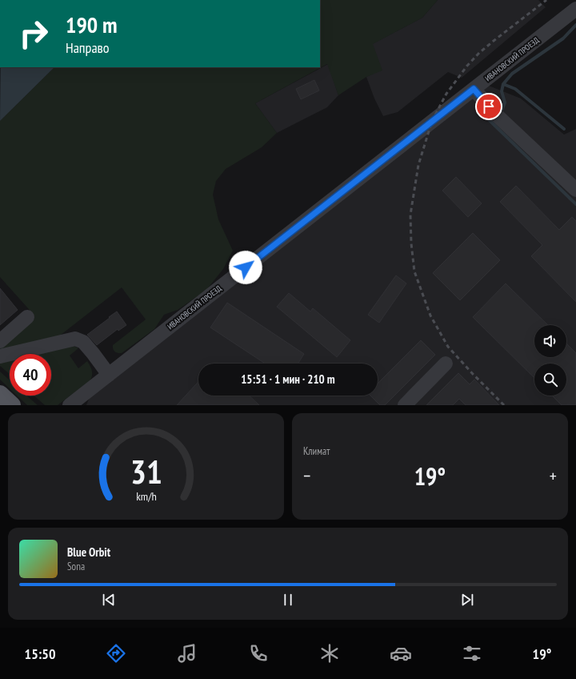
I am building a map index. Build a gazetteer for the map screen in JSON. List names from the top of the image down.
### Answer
{
  "streets": {
    "street": ["ИВАНОВСКИЙ ПРОЕЗД"]
  },
  "page": {
    "turn": ["190 m", "Направо"],
    "limit": "40",
    "trip": "15:51 · 1 мин · 210 m",
    "tile": "Климат",
    "heat": ["−", "19°", "+"],
    "song": ["Blue Orbit", "Sona"],
    "tabs": ["15:50", "19°"],
    "gauge": ["31", "km/h"]
  }
}
